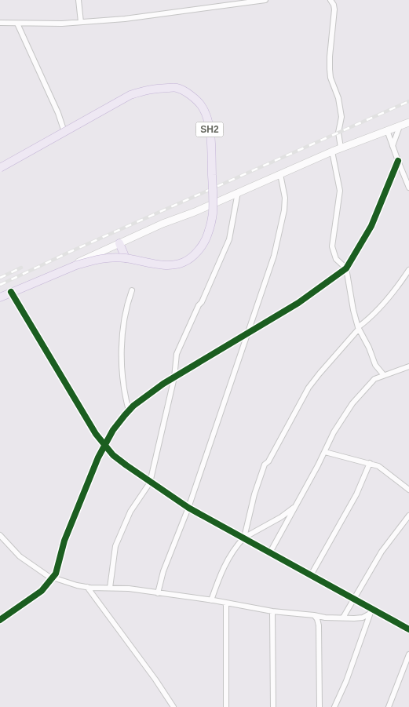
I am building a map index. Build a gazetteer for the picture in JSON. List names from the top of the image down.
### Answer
{
  "streets": {
    "main road": ["SH2"]
  }
}
